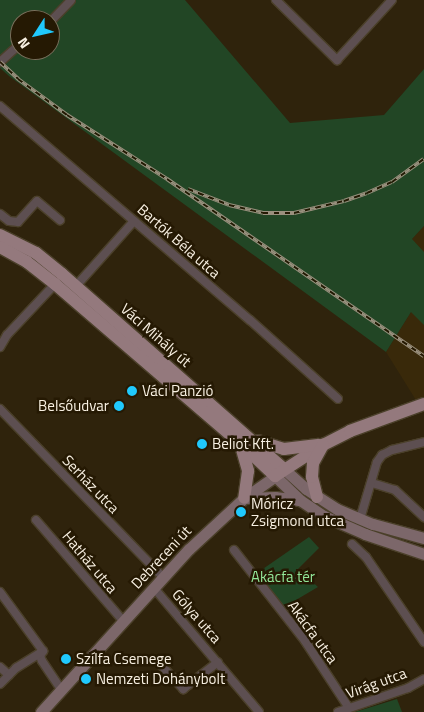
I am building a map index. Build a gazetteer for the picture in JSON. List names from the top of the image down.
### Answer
{
  "streets": {
    "main road": ["Váci Mihály út", "Debreceni út"],
    "street": [
      "Bartók Béla utca",
      "Serház utca",
      "Hatház utca",
      "Gólya utca",
      "Akácfa utca",
      "Virág utca"
    ]
  },
  "crossings": [
    ["Váci Mihály út", "Debreceni út"],
    ["Serház utca", "Debreceni út"],
    ["Debreceni út", "Hatház utca"],
    ["Debreceni út", "Gólya utca"],
    ["Akácfa utca", "Virág utca"]
  ],
  "parks": ["Akácfa tér"],
  "places": [
    "Váci Panzió",
    "Belsőudvar",
    "Beliot Kft.",
    "Móricz Zsigmond utca",
    "Szílfa Csemege",
    "Nemzeti Dohánybolt"
  ],
  "north": "bottom left"
}
